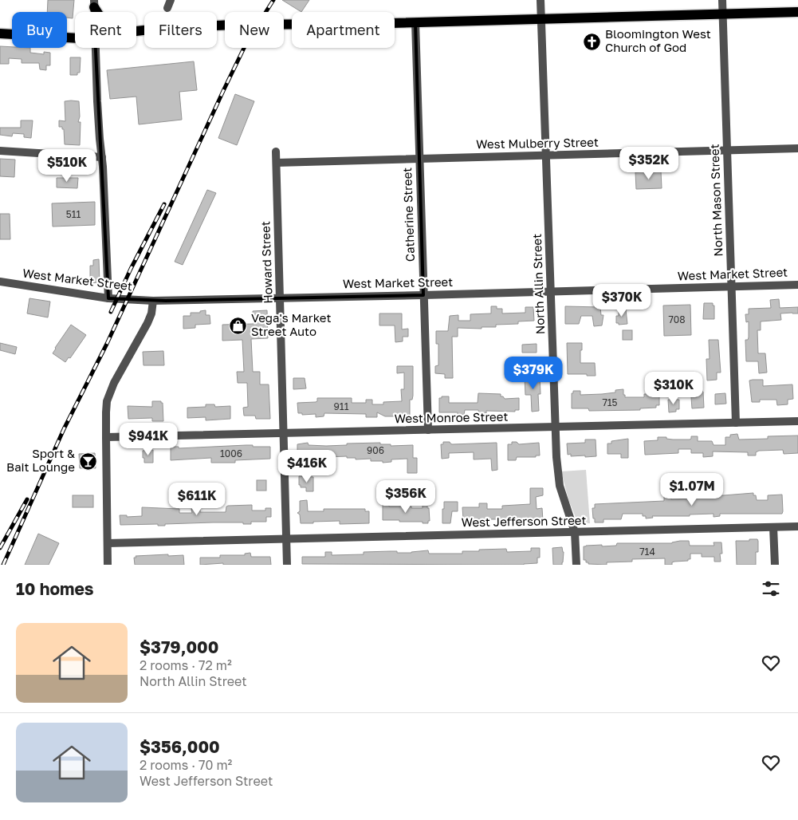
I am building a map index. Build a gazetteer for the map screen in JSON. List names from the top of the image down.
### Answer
{
  "streets": {
    "street": [
      "West Mulberry Street",
      "North Mason Street",
      "Catherine Street",
      "Howard Street",
      "West Market Street",
      "North Allin Street",
      "West Monroe Street",
      "West Jefferson Street"
    ]
  },
  "crossings": [
    ["West Mulberry Street", "North Mason Street"],
    ["West Mulberry Street", "Catherine Street"],
    ["West Mulberry Street", "Howard Street"],
    ["West Mulberry Street", "North Allin Street"],
    ["North Mason Street", "West Market Street"],
    ["North Mason Street", "West Monroe Street"],
    ["Catherine Street", "West Market Street"],
    ["Catherine Street", "West Monroe Street"],
    ["Howard Street", "West Market Street"],
    ["Howard Street", "West Monroe Street"],
    ["Howard Street", "West Jefferson Street"],
    ["West Market Street", "North Allin Street"],
    ["North Allin Street", "West Monroe Street"],
    ["North Allin Street", "West Jefferson Street"]
  ],
  "places": {
    "church": ["Bloomington West Church of God"],
    "shop": ["Vega's Market Street Auto"],
    "bar": ["Sport & Bait Lounge"]
  },
  "house_numbers": [
    "511",
    "708",
    "715",
    "911",
    "906",
    "1006",
    "714"
  ],
  "page": {
    "chip": [
      "Buy",
      "Rent",
      "Filters",
      "New",
      "Apartment"
    ],
    "price": [
      "$352K",
      "$510K",
      "$370K",
      "$379K",
      "$310K",
      "$941K",
      "$416K",
      "$1.07M",
      "$356K",
      "$611K"
    ],
    "heading": "10 homes",
    "list": [
      {
        "name": "$379,000",
        "note": "2 rooms · 72 m² · North Allin Street"
      },
      {
        "name": "$356,000",
        "note": "2 rooms · 70 m² · West Jefferson Street"
      }
    ]
  }
}
